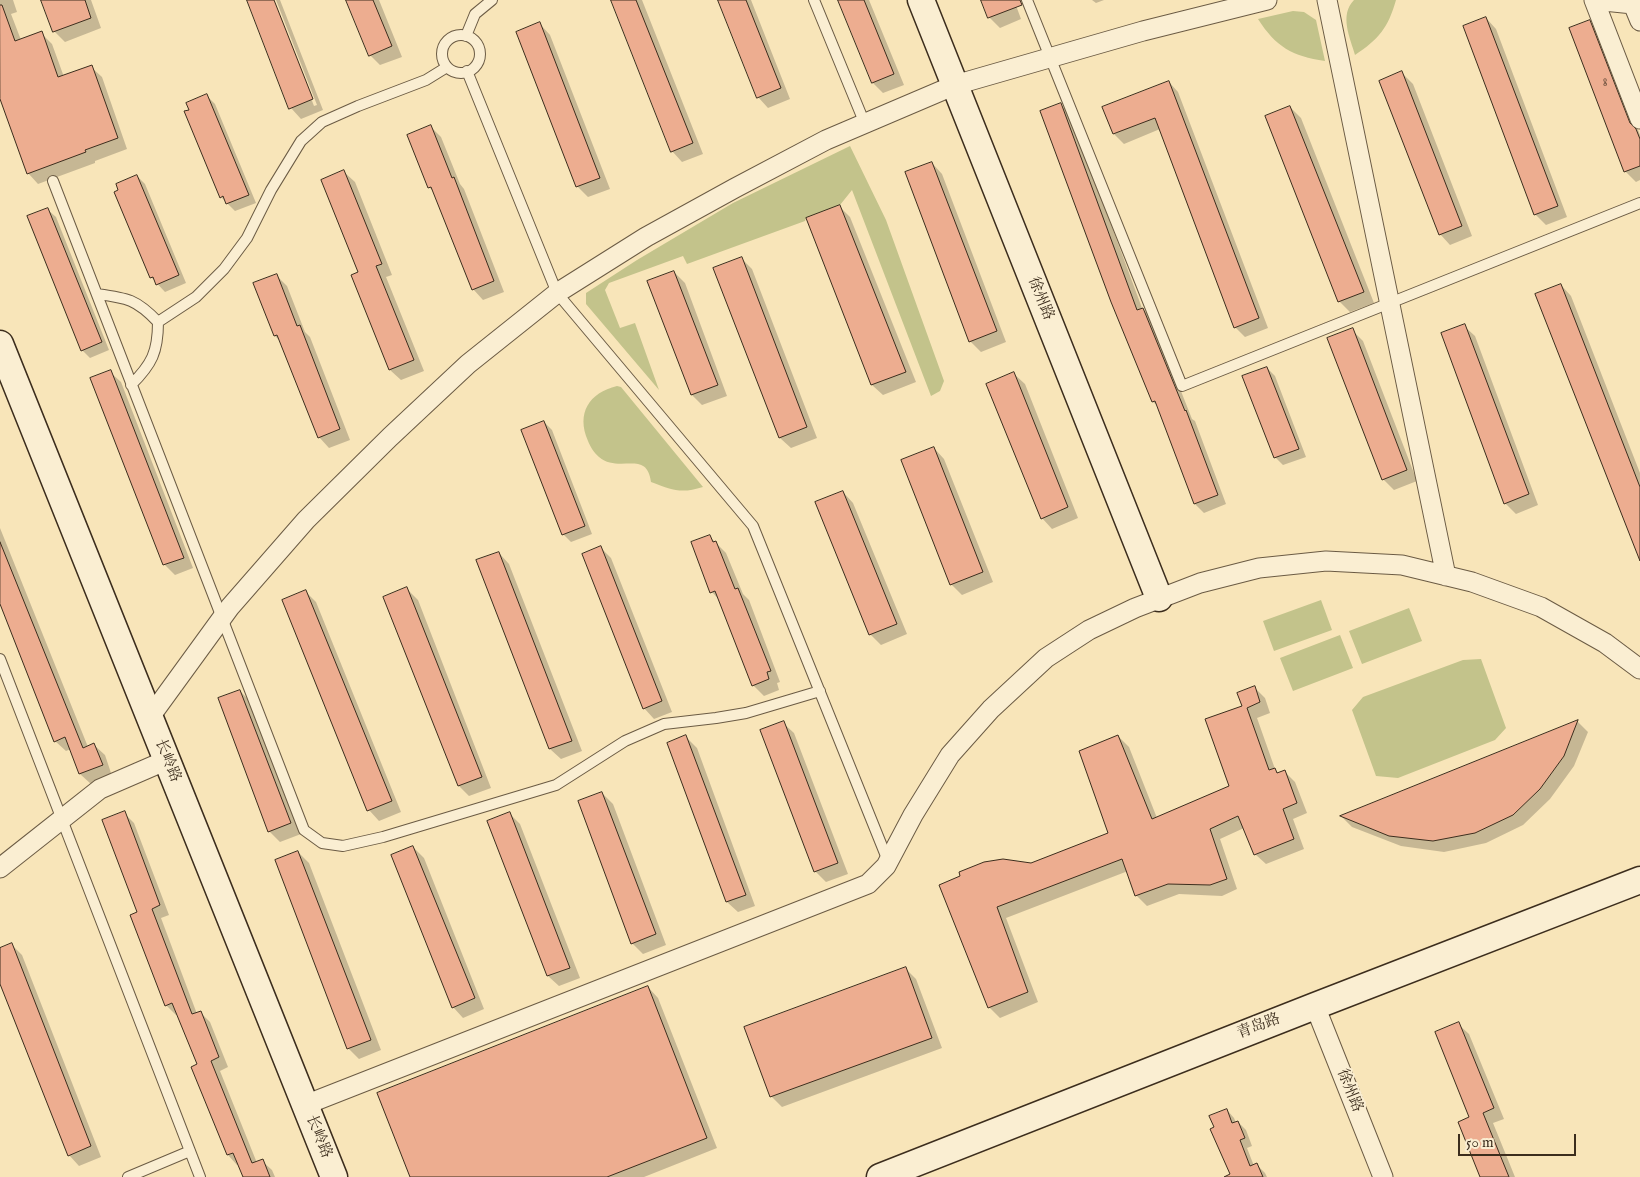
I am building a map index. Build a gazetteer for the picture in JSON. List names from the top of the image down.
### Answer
{
  "streets": {
    "street": ["徐州路", "长岭路", "青岛路"]
  },
  "crossings": [
    ["徐州路", "青岛路"]
  ],
  "house_numbers": ["8"],
  "scale_bar": "50 m"
}
